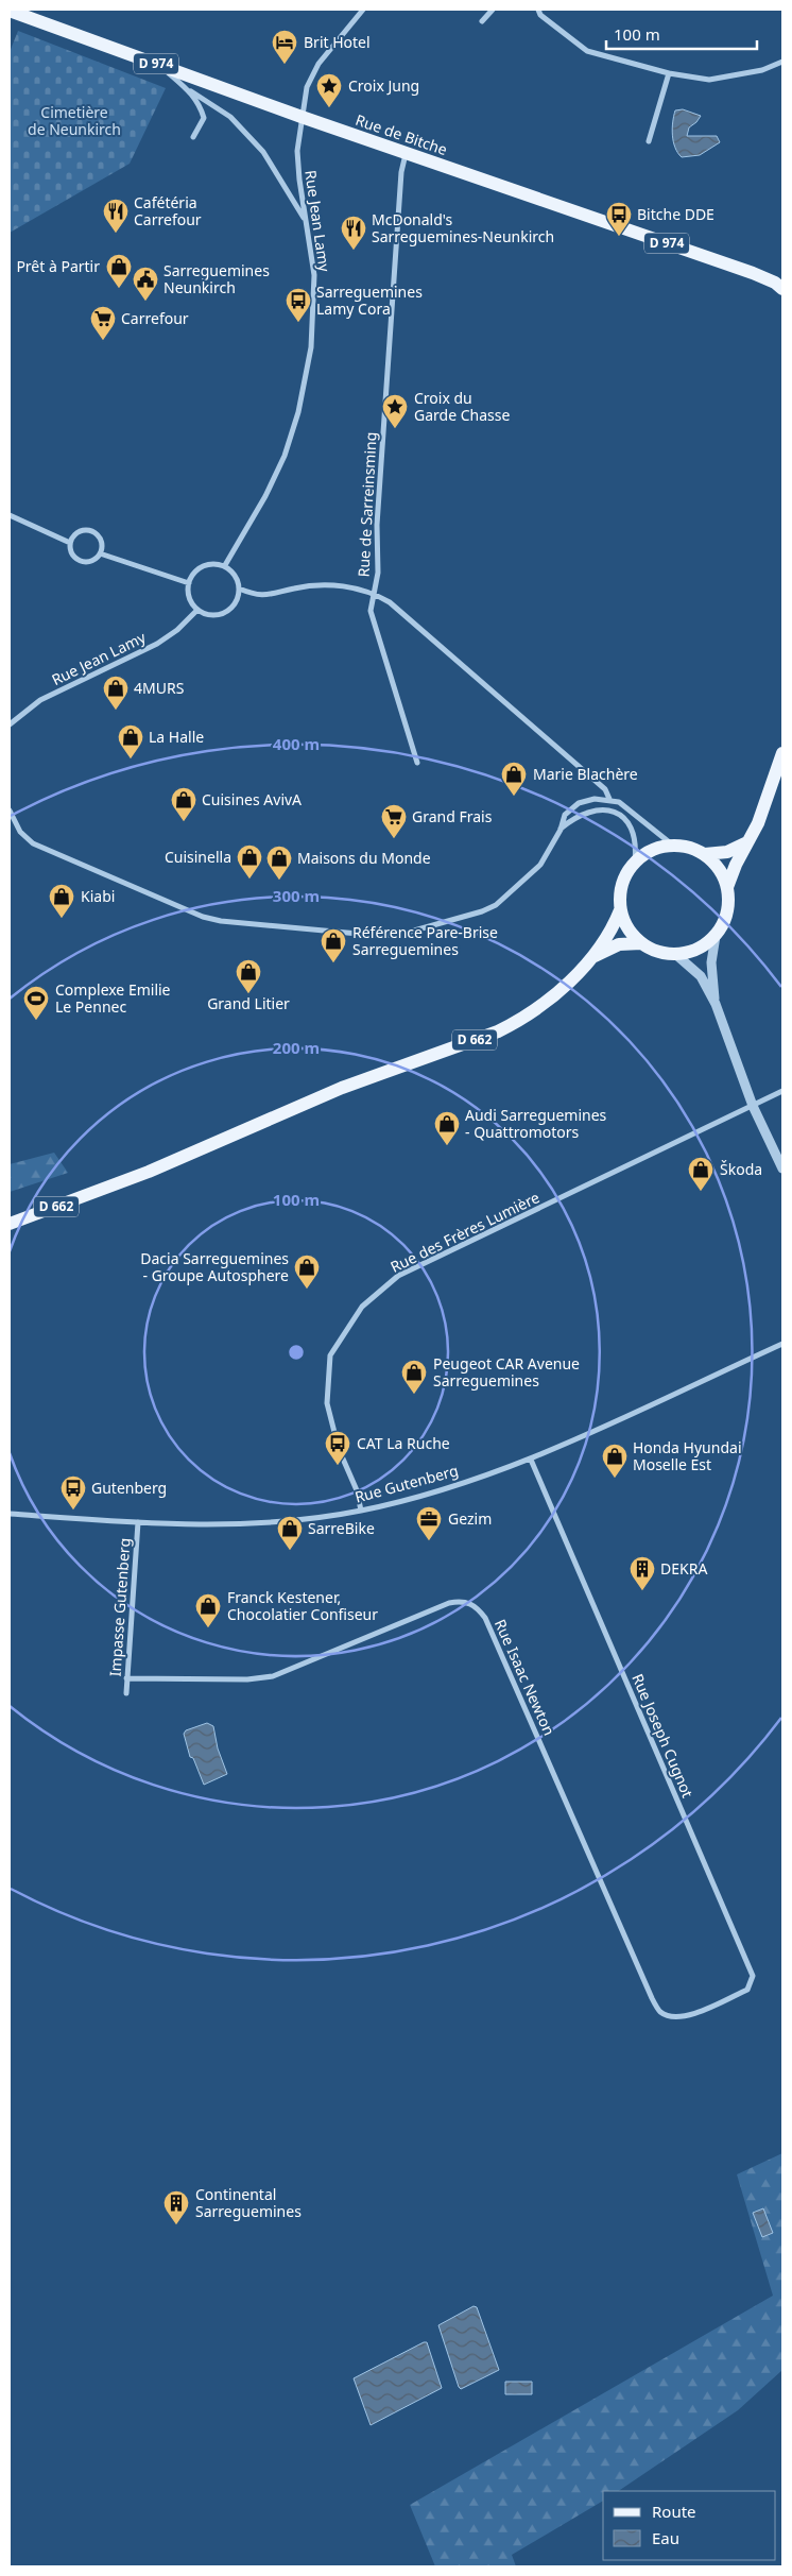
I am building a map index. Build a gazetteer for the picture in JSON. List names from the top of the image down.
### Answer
{
  "streets": {
    "main road": ["D 974", "Rue de Bitche", "D 662"],
    "street": [
      "Rue Jean Lamy",
      "Rue de Sarreinsming",
      "Rue des Frères Lumière",
      "Rue Gutenberg",
      "Impasse Gutenberg",
      "Rue Isaac Newton",
      "Rue Joseph Cugnot"
    ]
  },
  "crossings": [
    ["Rue de Bitche", "Rue Jean Lamy"],
    ["Rue de Bitche", "Rue de Sarreinsming"],
    ["Rue de Sarreinsming", "D 662"],
    ["Rue des Frères Lumière", "Rue Gutenberg"],
    ["Rue Gutenberg", "Impasse Gutenberg"],
    ["Rue Gutenberg", "Rue Joseph Cugnot"],
    ["Impasse Gutenberg", "Rue Isaac Newton"],
    ["Rue Isaac Newton", "Rue Joseph Cugnot"]
  ],
  "parks": ["Cimetière de Neunkirch"],
  "places": {
    "hotel": ["Brit Hotel"],
    "place": ["Croix Jung", "Croix du Garde Chasse"],
    "restaurant": ["Cafétéria Carrefour", "McDonald's Sarreguemines-Neunkirch"],
    "bus stop": [
      "Bitche DDE",
      "Sarreguemines Lamy Cora",
      "CAT La Ruche",
      "Gutenberg"
    ],
    "shop": [
      "Prêt à Partir",
      "4MURS",
      "La Halle",
      "Marie Blachère",
      "Cuisines AvivA",
      "Cuisinella",
      "Maisons du Monde",
      "Kiabi",
      "Référence Pare-Brise Sarreguemines",
      "Grand Litier",
      "Audi Sarreguemines - Quattromotors",
      "Škoda",
      "Dacia Sarreguemines - Groupe Autosphere",
      "Peugeot CAR Avenue Sarreguemines",
      "Honda Hyundai Moselle Est",
      "SarreBike",
      "Franck Kestener, Chocolatier Confiseur"
    ],
    "public building": ["Sarreguemines Neunkirch"],
    "supermarket": ["Carrefour", "Grand Frais"],
    "sports": ["Complexe Emilie Le Pennec"],
    "office": ["Gezim"],
    "building": ["DEKRA", "Continental Sarreguemines"]
  },
  "legend": ["Route", "Eau"],
  "scale_bar": "100 m",
  "rings": [
    "400 m",
    "300 m",
    "200 m",
    "100 m"
  ]
}
